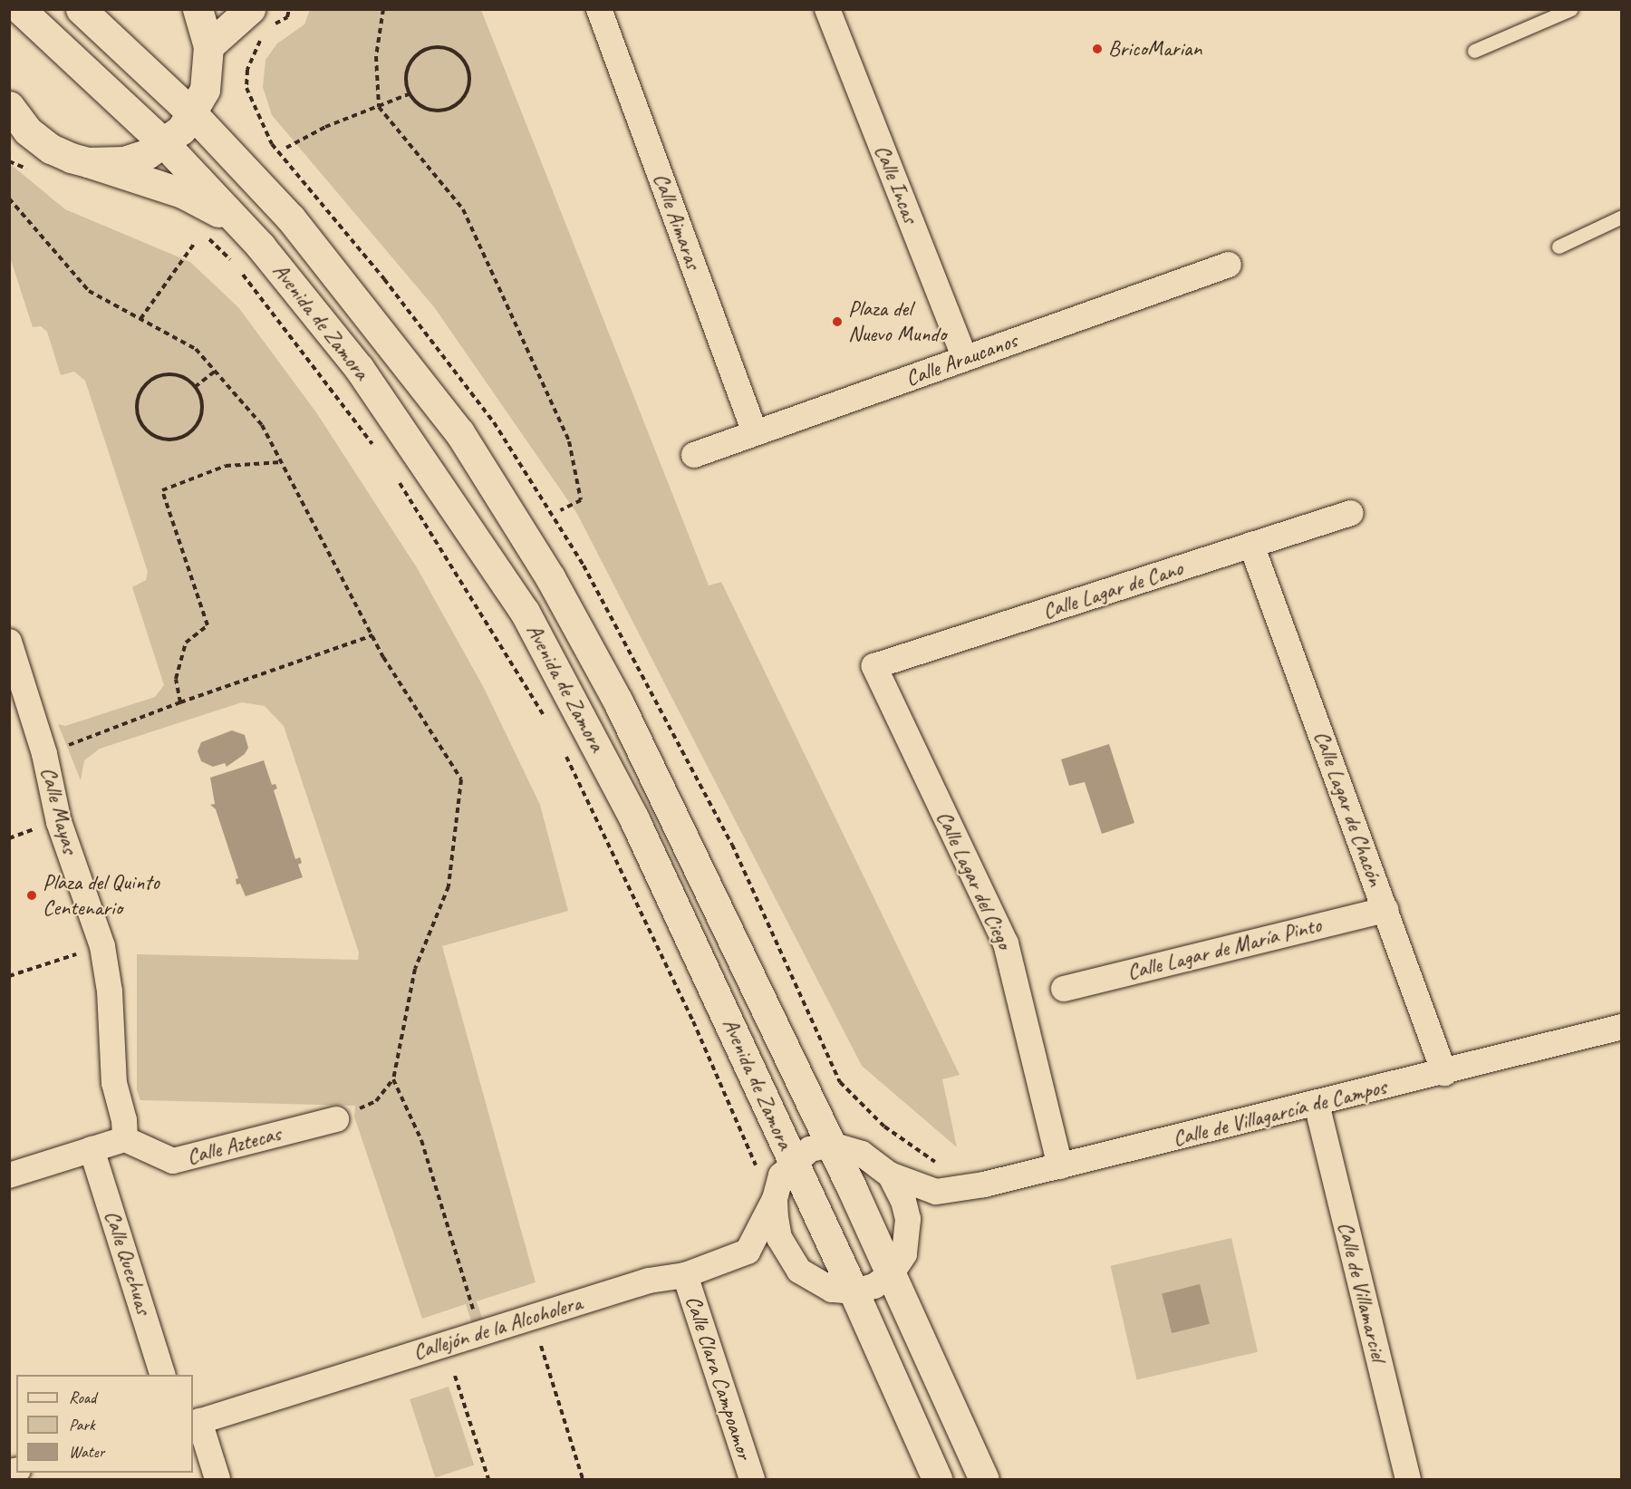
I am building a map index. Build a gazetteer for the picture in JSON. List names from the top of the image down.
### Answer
{
  "streets": {
    "main road": ["Avenida de Zamora"],
    "street": [
      "Calle Incas",
      "Calle Aimaras",
      "Calle Araucanos",
      "Calle Lagar de Cano",
      "Calle Lagar de Chacón",
      "Calle Mayas",
      "Calle Lagar del Ciego",
      "Calle Lagar de María Pinto",
      "Calle de Villagarcía de Campos",
      "Calle Aztecas",
      "Calle Quechuas",
      "Calle de Villamarciel",
      "Callejón de la Alcoholera",
      "Calle Clara Campoamor"
    ]
  },
  "crossings": [
    ["Calle Incas", "Calle Araucanos"],
    ["Calle Aimaras", "Calle Araucanos"],
    ["Calle Lagar de Cano", "Calle Lagar de Chacón"],
    ["Calle Lagar de Cano", "Calle Lagar del Ciego"],
    ["Calle Lagar de Chacón", "Calle Lagar de María Pinto"],
    ["Calle Lagar de Chacón", "Calle de Villagarcía de Campos"],
    ["Calle Mayas", "Calle Aztecas"],
    ["Calle Lagar del Ciego", "Calle de Villagarcía de Campos"],
    ["Calle de Villagarcía de Campos", "Calle de Villamarciel"],
    ["Callejón de la Alcoholera", "Calle Clara Campoamor"]
  ],
  "places": ["BricoMarian", "Plaza del Nuevo Mundo", "Plaza del Quinto Centenario"],
  "legend": ["Road", "Park", "Water"]
}
